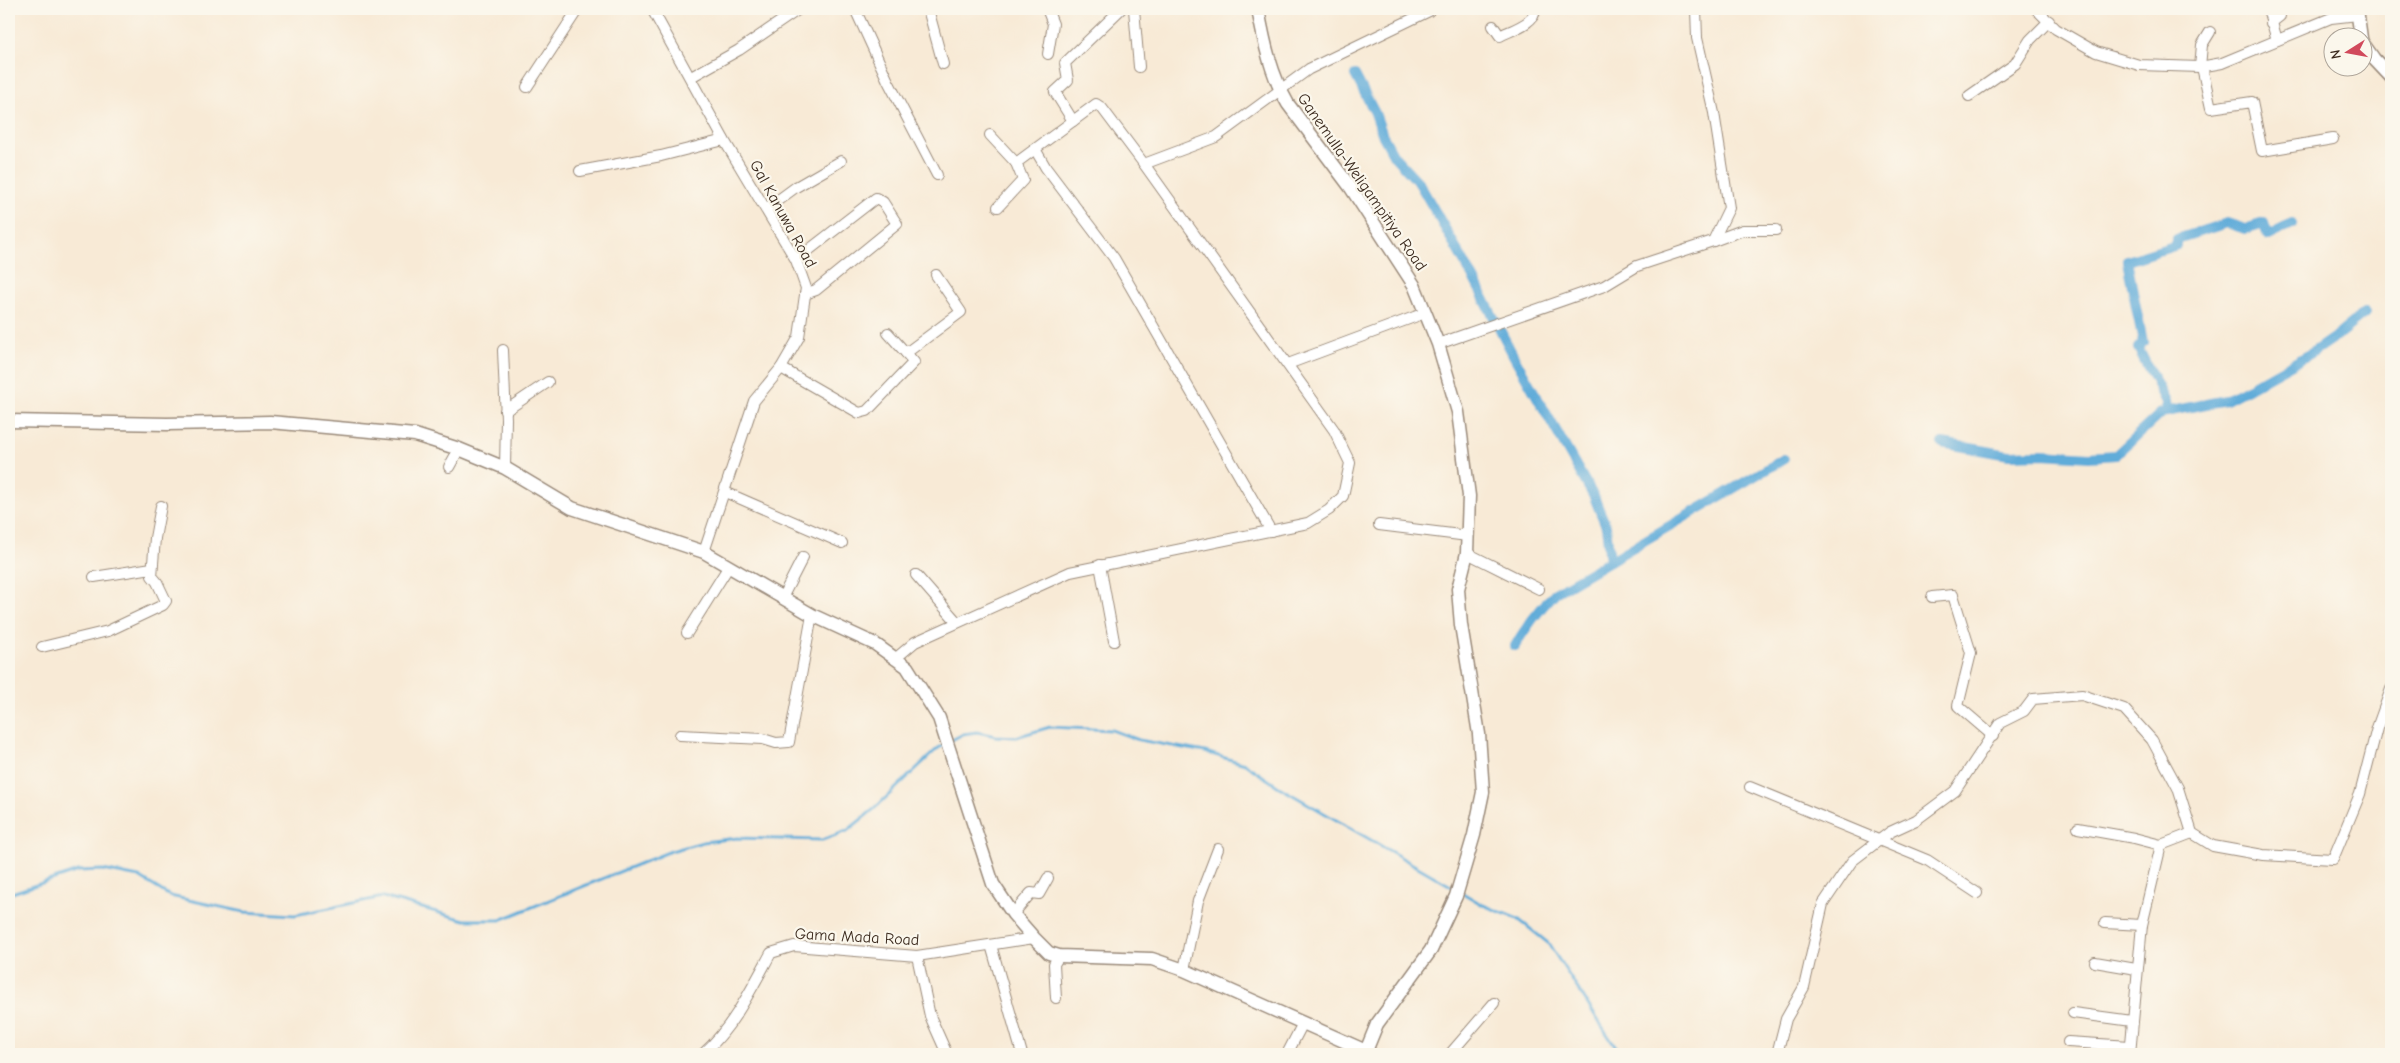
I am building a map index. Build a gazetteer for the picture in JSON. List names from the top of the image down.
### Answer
{
  "streets": {
    "street": ["Ganemulla-Weligampitiya Road", "Gal Kanuwa Road", "Gama Mada Road"]
  },
  "north": "left"
}
